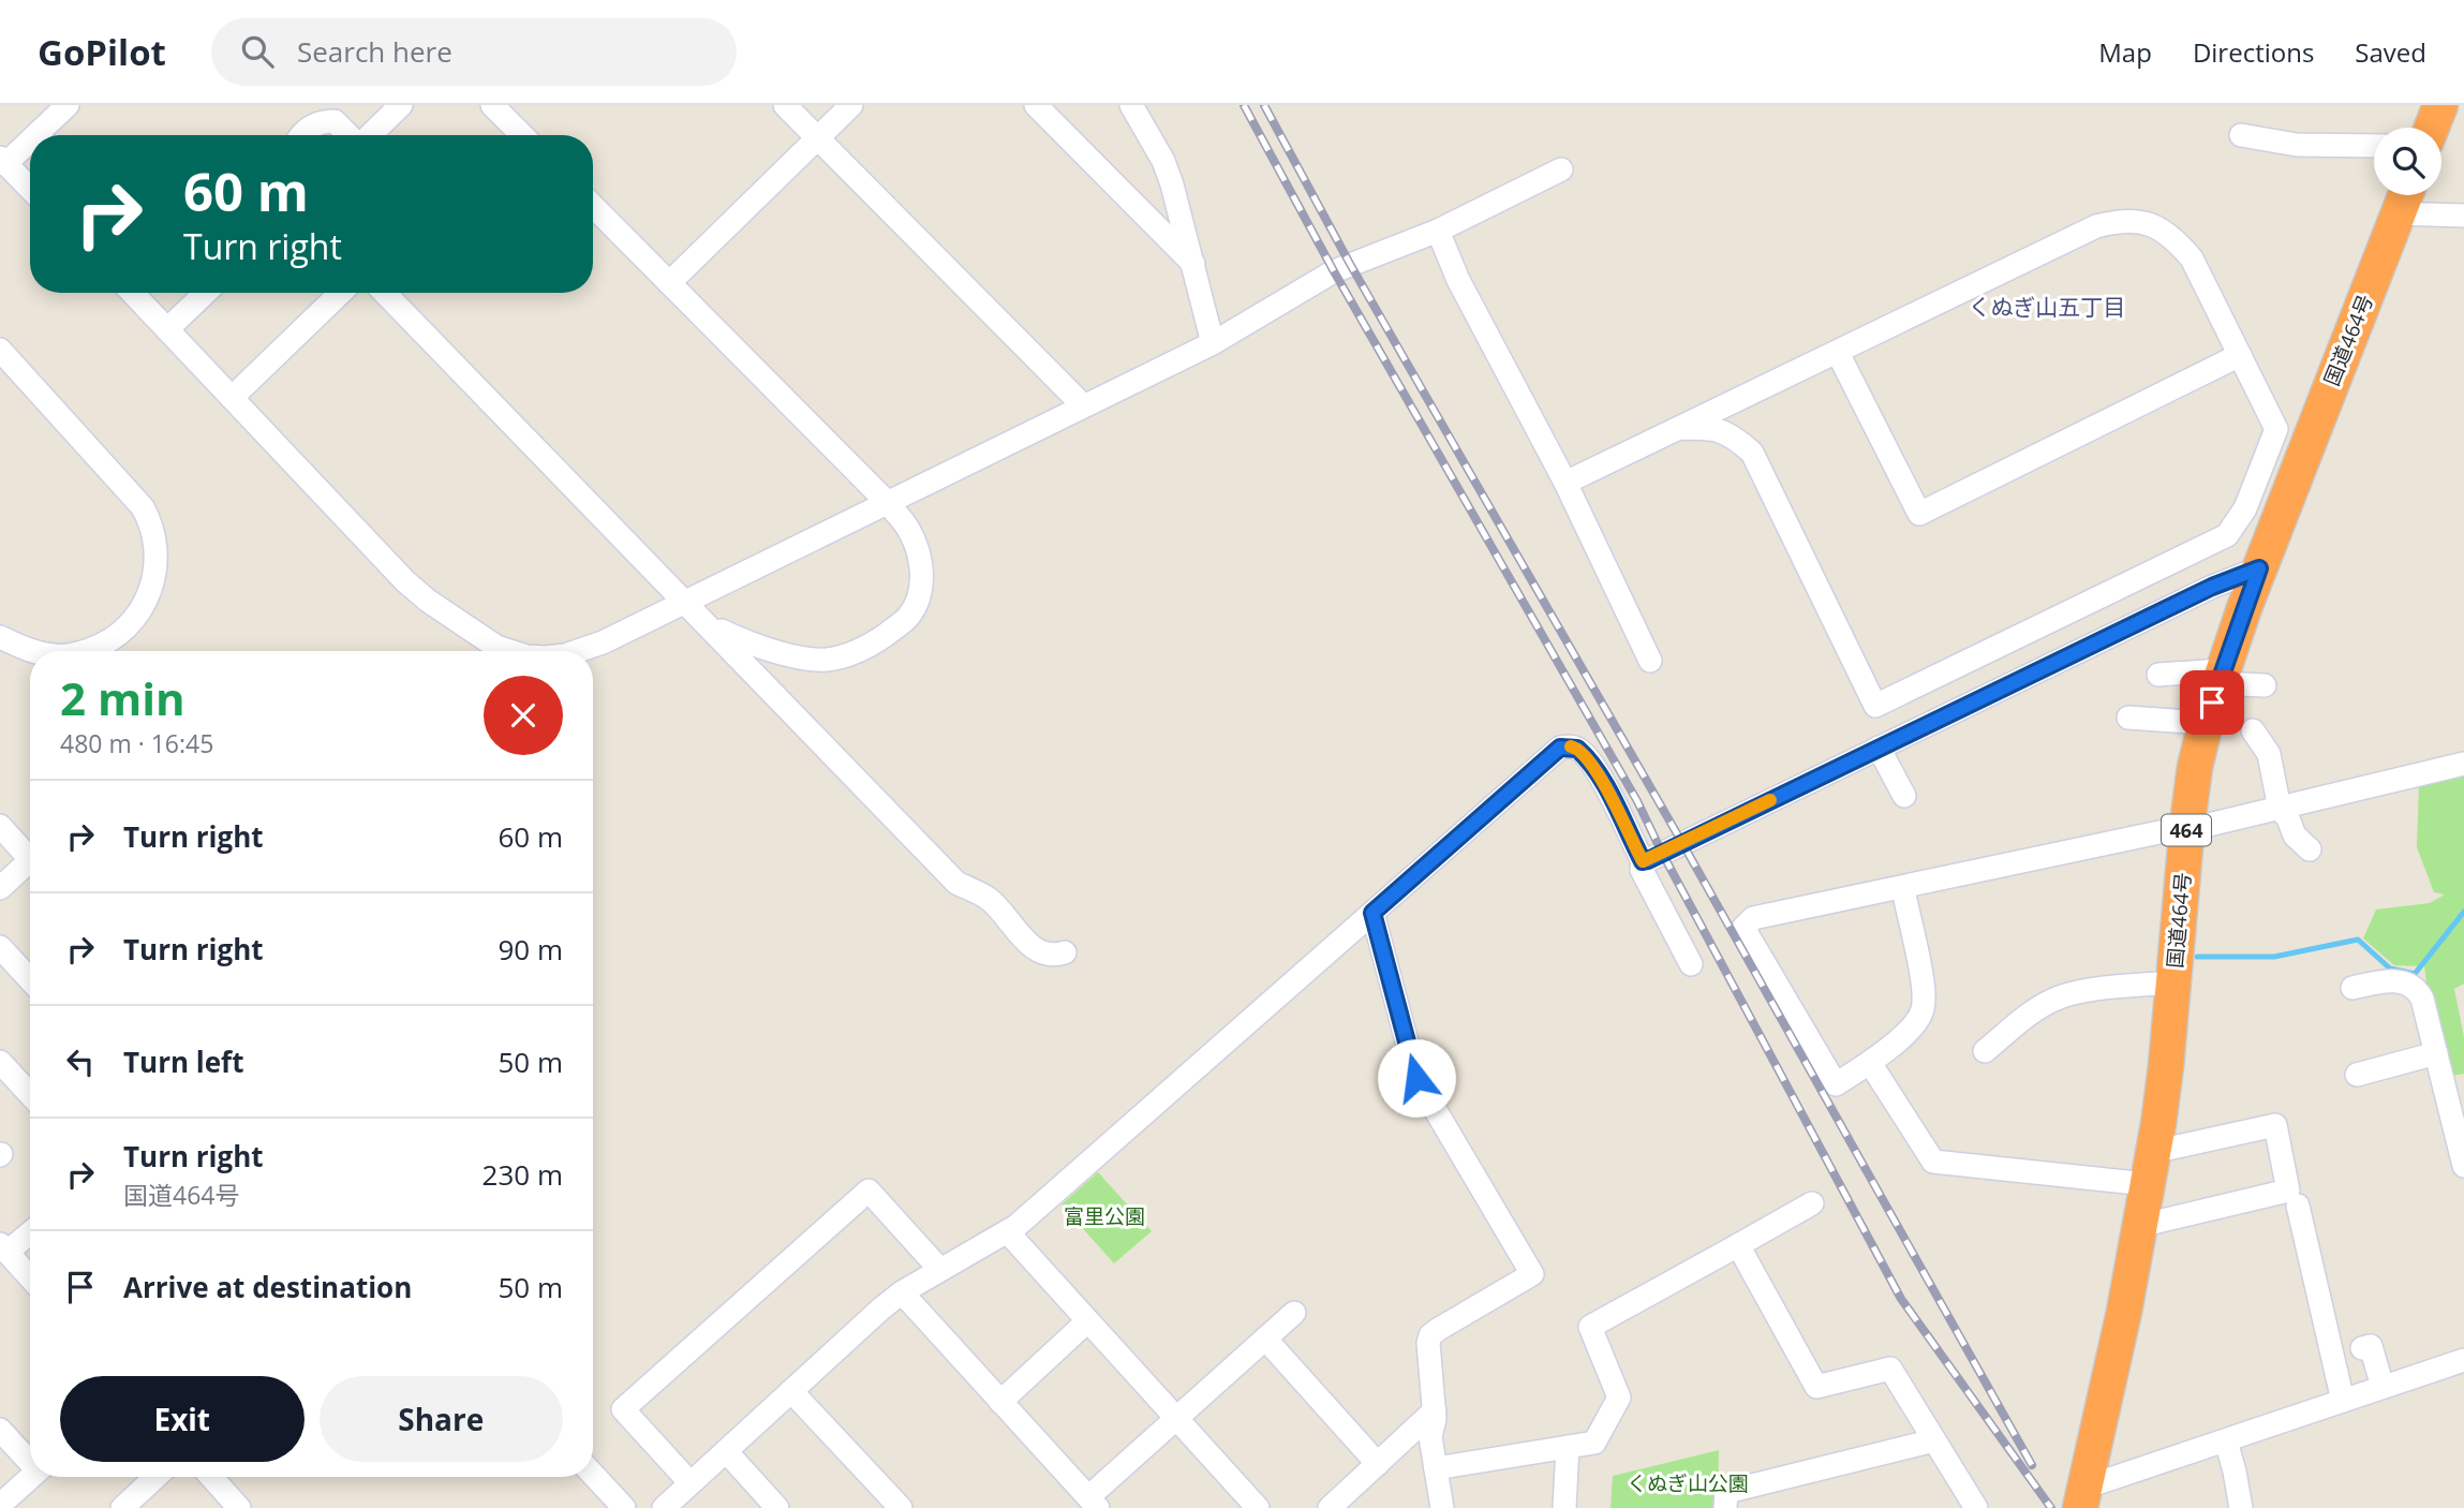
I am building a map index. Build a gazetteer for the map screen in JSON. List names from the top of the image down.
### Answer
{
  "streets": {
    "highway": ["国道464号", "464"]
  },
  "districts": ["くぬぎ山五丁目"],
  "parks": ["富里公園", "くぬぎ山公園"],
  "page": {
    "header": "GoPilot",
    "search": "Search here",
    "nav": ["Map", "Directions", "Saved"],
    "turn": ["60 m", "Turn right"],
    "heading": ["2 min", "480 m · 16:45"],
    "list": [
      {
        "name": "Turn right",
        "value": "60 m"
      },
      {
        "name": "Turn right",
        "value": "90 m"
      },
      {
        "name": "Turn left",
        "value": "50 m"
      },
      {
        "name": "Turn right",
        "note": "国道464号",
        "value": "230 m"
      },
      {
        "name": "Arrive at destination",
        "value": "50 m"
      }
    ],
    "buttons": ["Exit", "Share"]
  }
}
